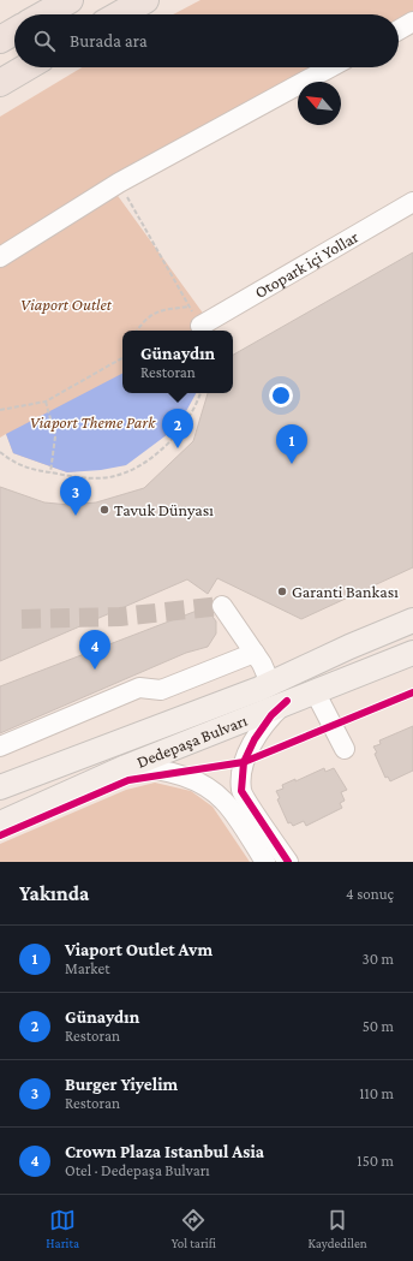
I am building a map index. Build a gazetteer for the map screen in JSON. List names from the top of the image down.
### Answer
{
  "streets": {
    "main road": ["Dedepaşa Bulvarı"],
    "street": ["Otopark içi Yollar"]
  },
  "parks": ["Viaport Outlet", "Viaport Theme Park"],
  "places": ["Tavuk Dünyası", "Garanti Bankası"],
  "north": "top left",
  "page": {
    "search": "Burada ara",
    "popup": ["Günaydın", "Restoran"],
    "pins": [
      "2",
      "1",
      "3",
      "4"
    ],
    "heading": ["Yakında", "4 sonuç"],
    "list": [
      {
        "mark": "1",
        "name": "Viaport Outlet Avm",
        "note": "Market",
        "value": "30 m"
      },
      {
        "mark": "2",
        "name": "Günaydın",
        "note": "Restoran",
        "value": "50 m"
      },
      {
        "mark": "3",
        "name": "Burger Yiyelim",
        "note": "Restoran",
        "value": "110 m"
      },
      {
        "mark": "4",
        "name": "Crown Plaza Istanbul Asia",
        "note": "Otel · Dedepaşa Bulvarı",
        "value": "150 m"
      }
    ],
    "nav": ["Harita", "Yol tarifi", "Kaydedilen"]
  }
}
